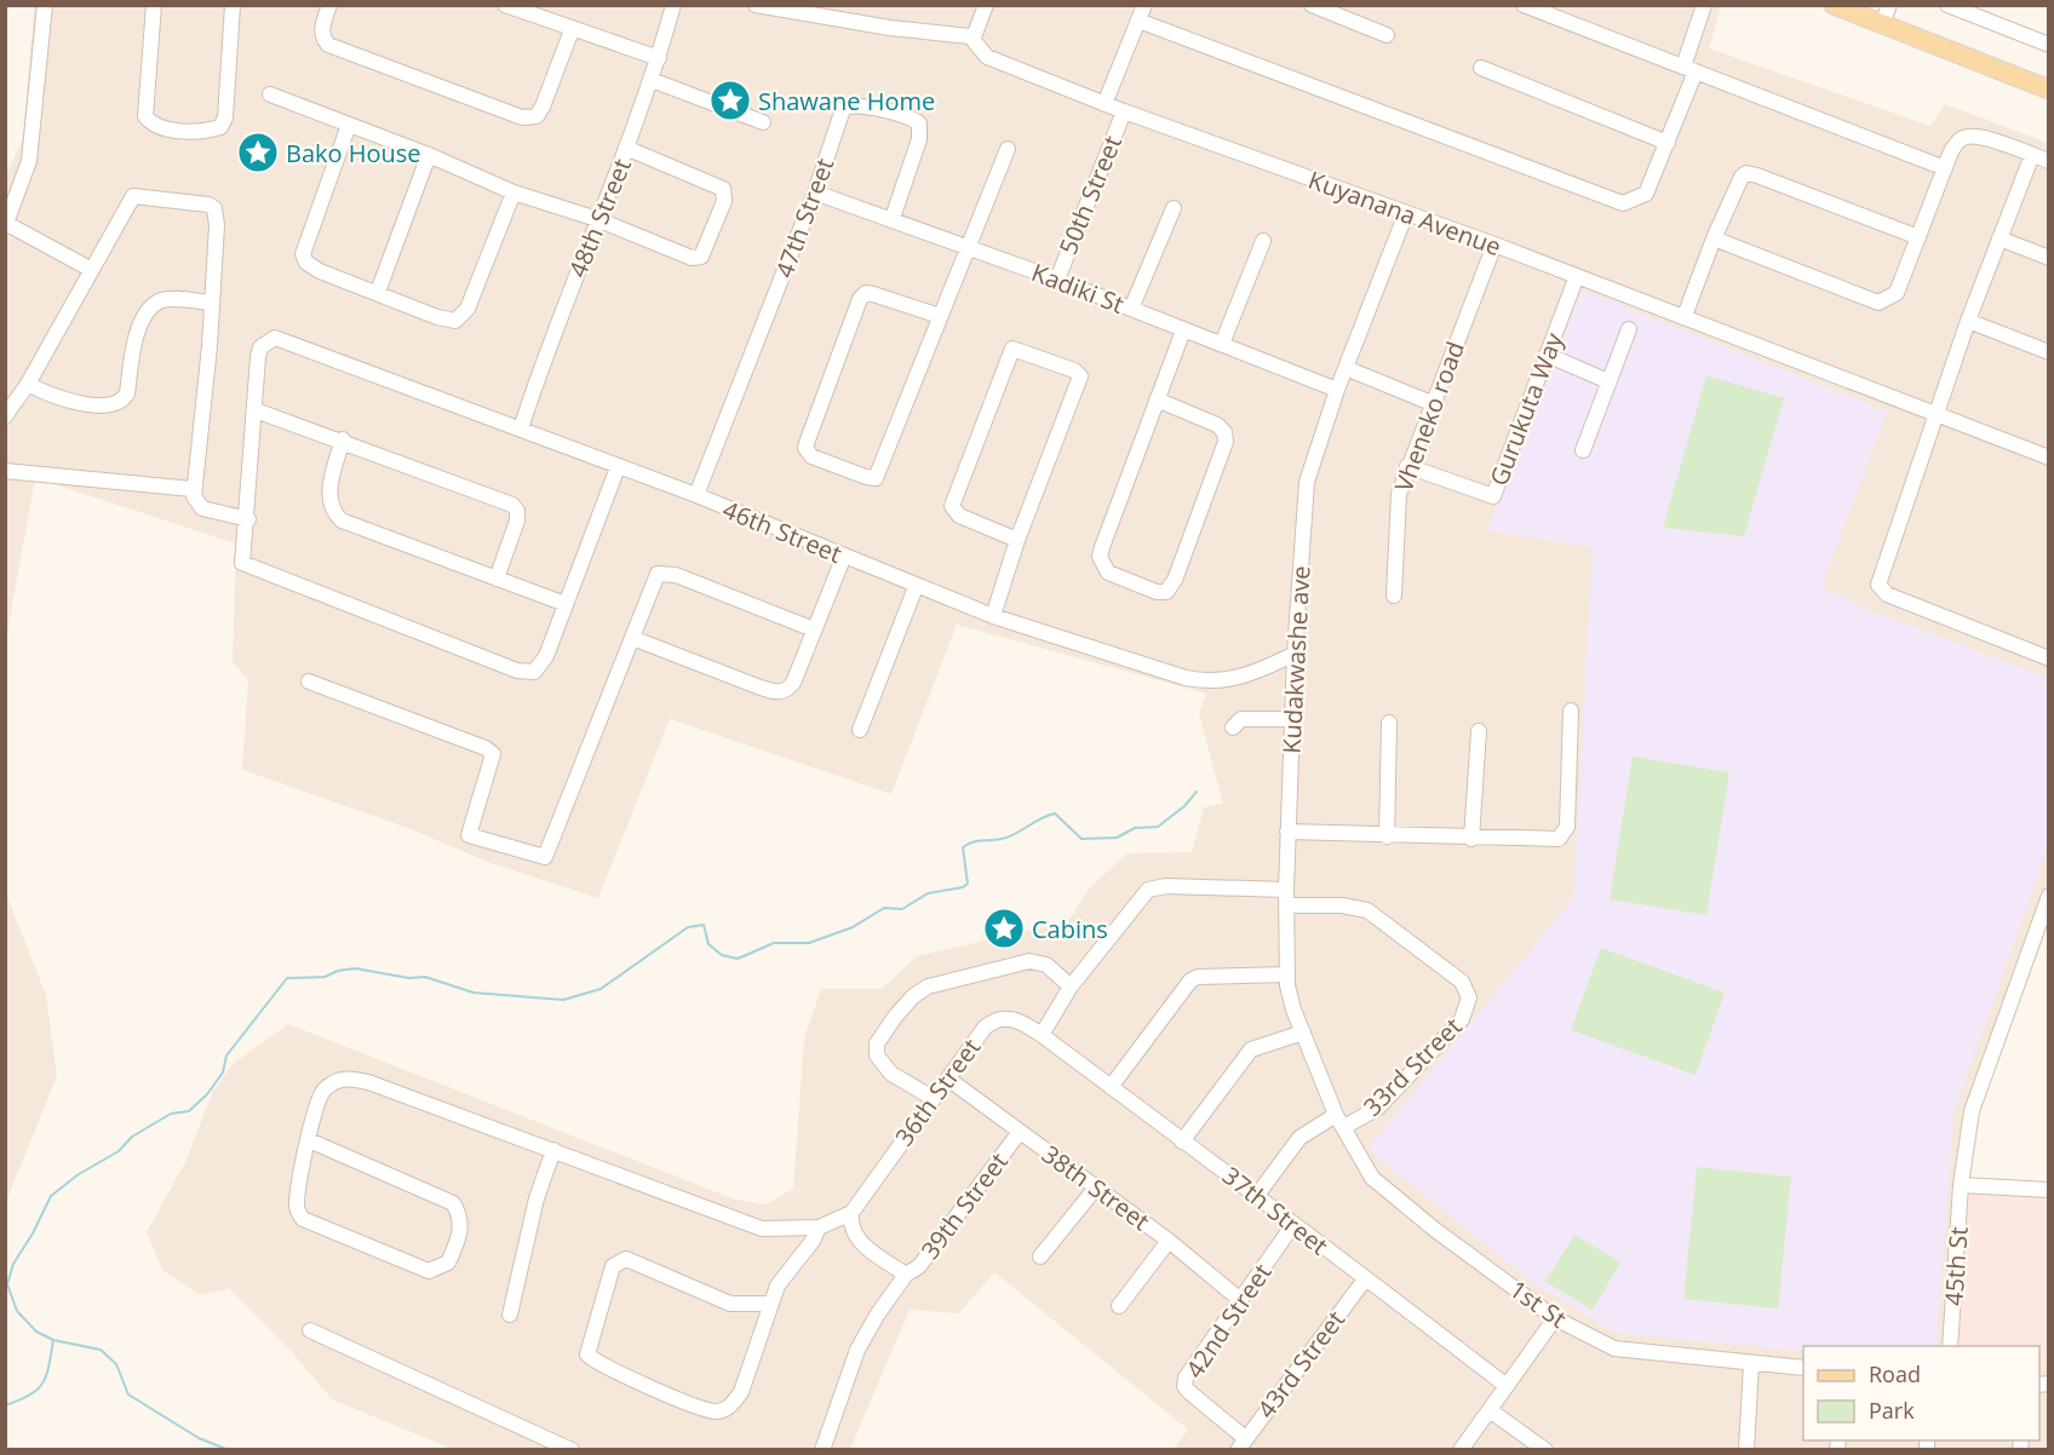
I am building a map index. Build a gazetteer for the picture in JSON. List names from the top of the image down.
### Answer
{
  "streets": {
    "street": [
      "50th Street",
      "Kuyanana Avenue",
      "48th Street",
      "47th Street",
      "Kadiki St",
      "Gurukuta Way",
      "Vheneko road",
      "46th Street",
      "Kudakwashe ave",
      "33rd Street",
      "36th Street",
      "38th Street",
      "39th Street",
      "37th Street",
      "45th St",
      "1st St",
      "42nd Street",
      "43rd Street"
    ]
  },
  "crossings": [
    ["50th Street", "Kuyanana Avenue"],
    ["50th Street", "Kadiki St"],
    ["Kuyanana Avenue", "Gurukuta Way"],
    ["Kuyanana Avenue", "Vheneko road"],
    ["Kuyanana Avenue", "Kudakwashe ave"],
    ["48th Street", "46th Street"],
    ["47th Street", "Kadiki St"],
    ["47th Street", "46th Street"],
    ["Kadiki St", "Kudakwashe ave"],
    ["Gurukuta Way", "Vheneko road"],
    ["46th Street", "Kudakwashe ave"],
    ["Kudakwashe ave", "33rd Street"],
    ["Kudakwashe ave", "1st St"],
    ["33rd Street", "37th Street"],
    ["33rd Street", "1st St"],
    ["36th Street", "38th Street"],
    ["36th Street", "39th Street"],
    ["36th Street", "37th Street"],
    ["38th Street", "39th Street"],
    ["38th Street", "42nd Street"],
    ["37th Street", "42nd Street"],
    ["37th Street", "43rd Street"],
    ["42nd Street", "43rd Street"]
  ],
  "places": {
    "place": ["Shawane Home", "Bako House", "Cabins"]
  },
  "legend": ["Road", "Park"]
}
